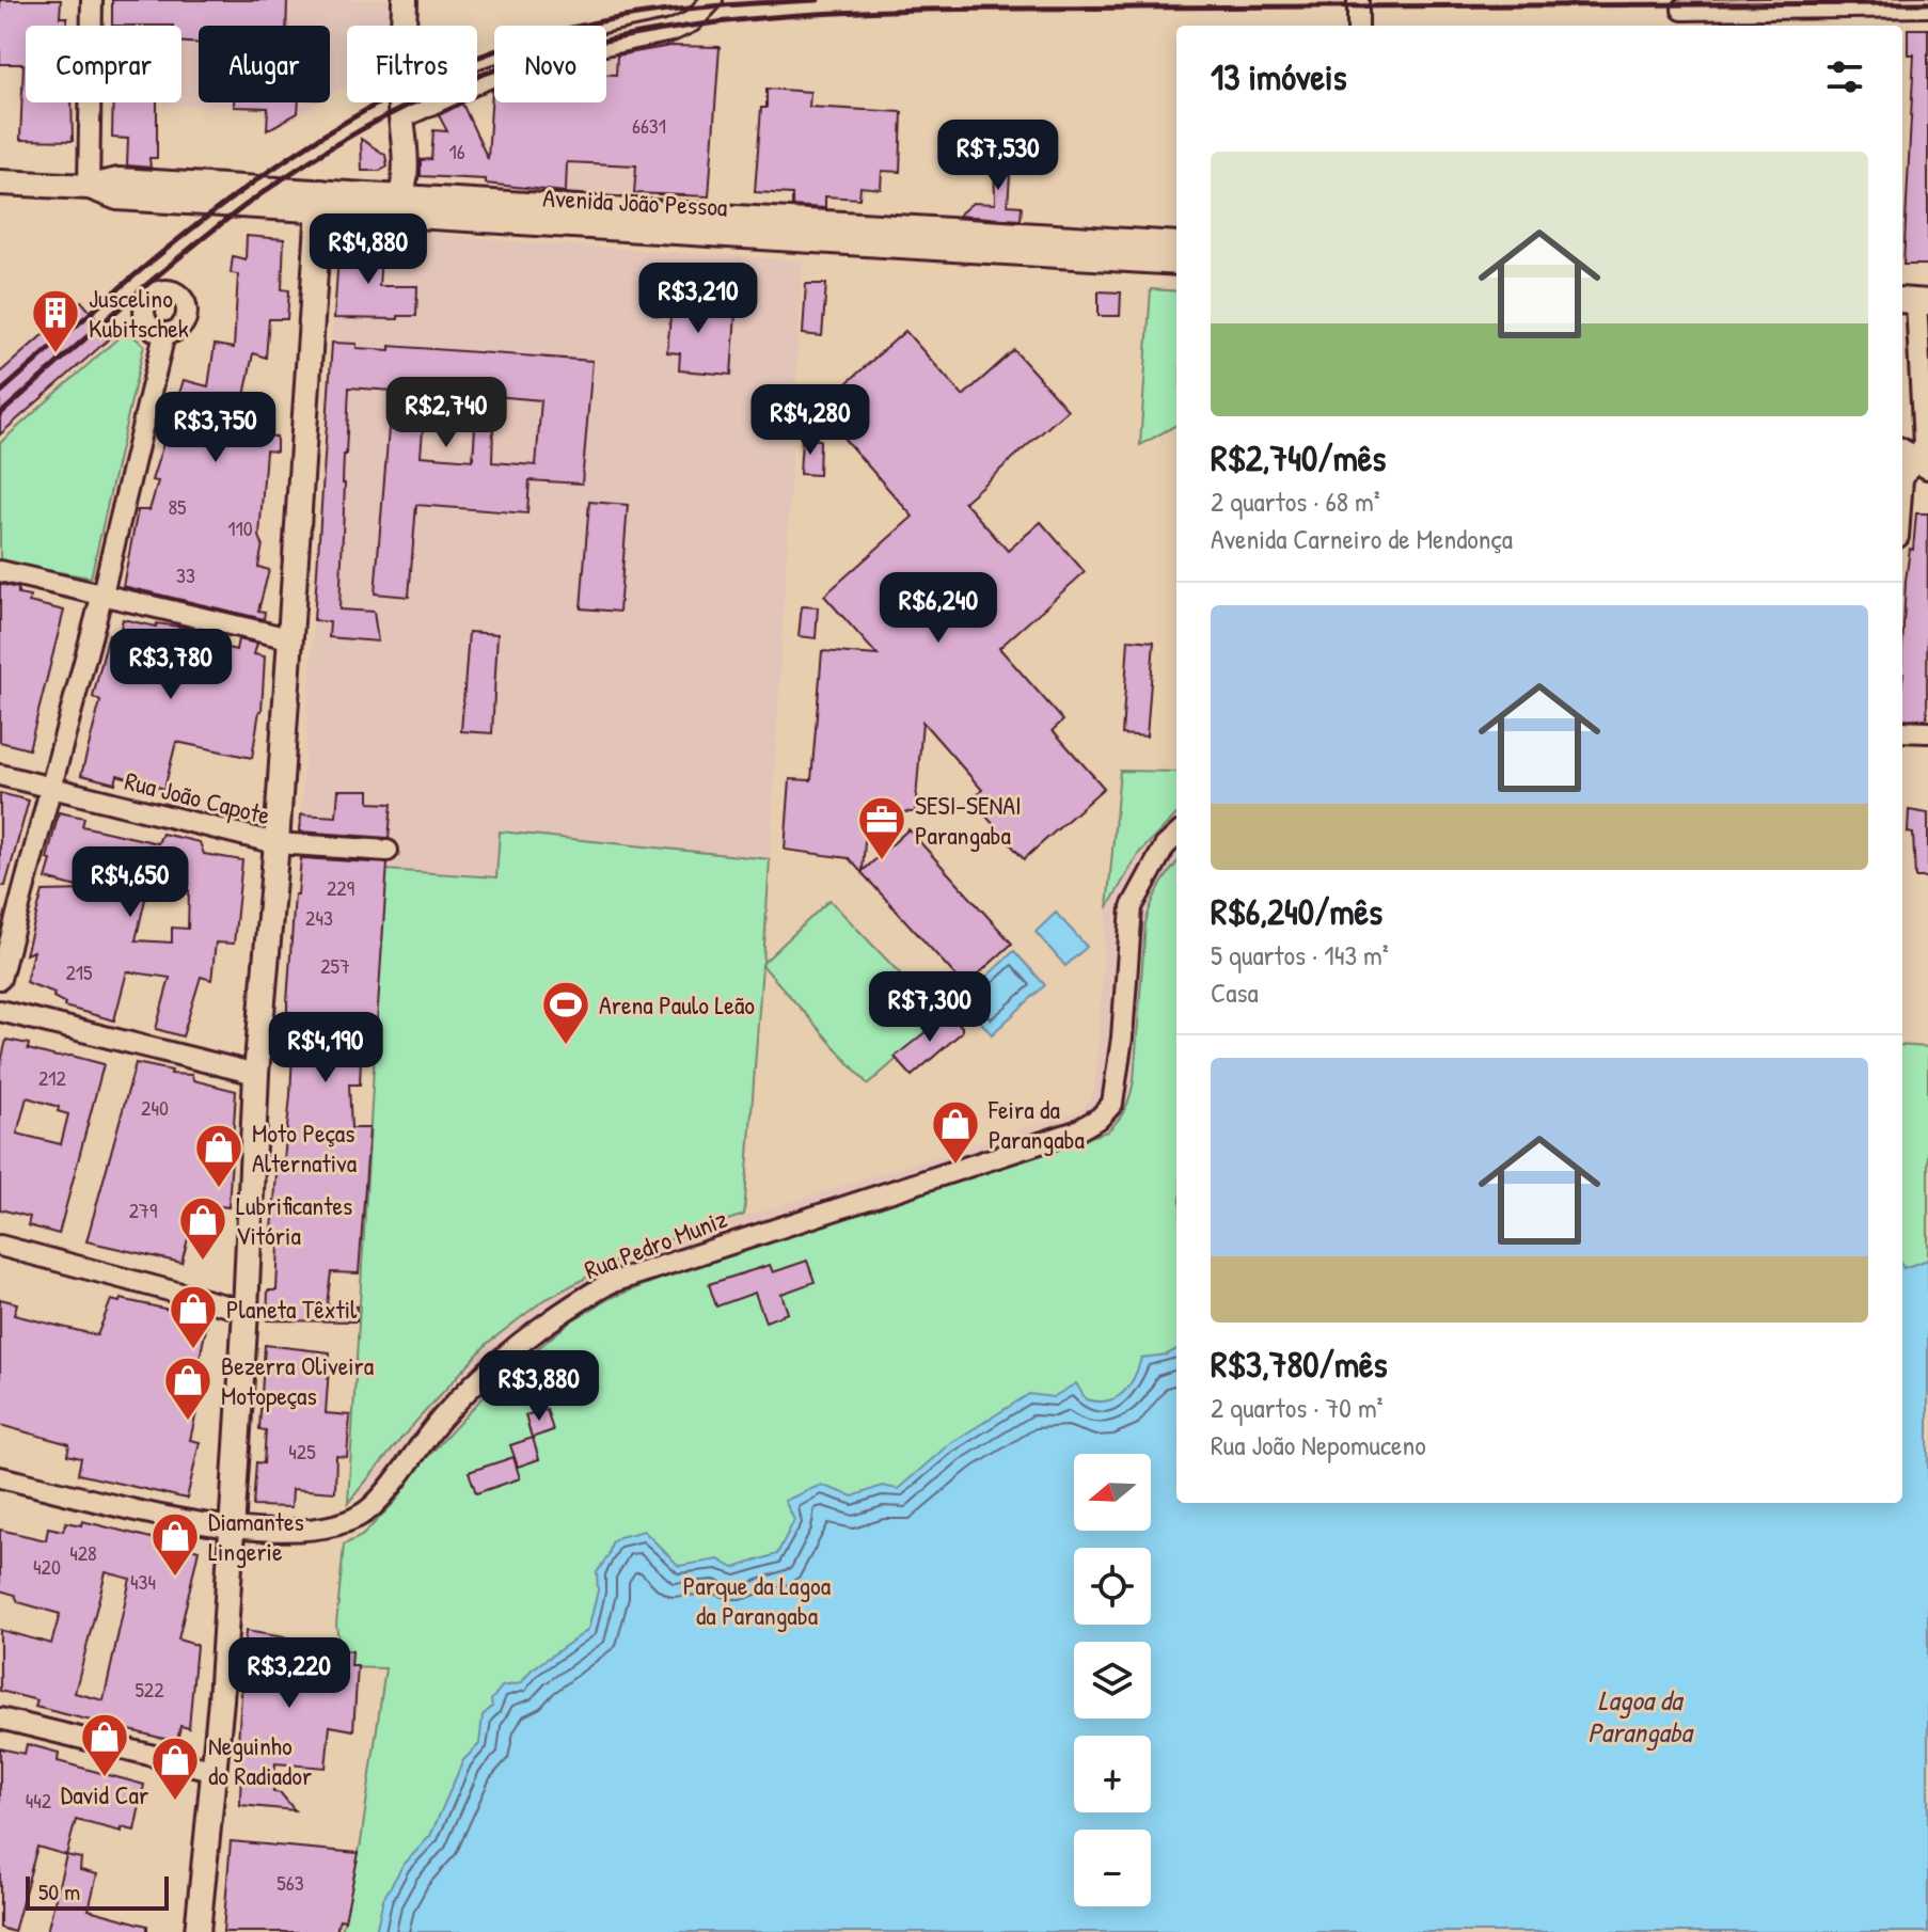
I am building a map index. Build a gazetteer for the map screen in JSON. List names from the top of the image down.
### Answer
{
  "streets": {
    "main road": ["Avenida João Pessoa"],
    "street": ["Rua João Capote", "Rua Pedro Muniz"]
  },
  "water": ["Lagoa da Parangaba"],
  "parks": ["Parque da Lagoa da Parangaba"],
  "places": {
    "building": ["Juscelino Kubitschek"],
    "office": ["SESI-SENAI Parangaba"],
    "sports": ["Arena Paulo Leão"],
    "shop": [
      "Feira da Parangaba",
      "Moto Peças Alternativa",
      "Lubrificantes Vitória",
      "Planeta Têxtil",
      "Bezerra Oliveira Motopeças",
      "Diamantes Lingerie",
      "David Car",
      "Neguinho do Radiador"
    ]
  },
  "house_numbers": [
    "6631",
    "16",
    "85",
    "110",
    "33",
    "229",
    "243",
    "257",
    "215",
    "212",
    "240",
    "279",
    "425",
    "428",
    "420",
    "434",
    "522",
    "442",
    "563"
  ],
  "scale_bar": "50 m",
  "north": "left",
  "page": {
    "chip": [
      "Comprar",
      "Alugar",
      "Filtros",
      "Novo"
    ],
    "heading": "13 imóveis",
    "price": [
      "R$7,530",
      "R$4,880",
      "R$3,210",
      "R$2,740",
      "R$4,280",
      "R$3,750",
      "R$6,240",
      "R$3,780",
      "R$4,650",
      "R$7,300",
      "R$4,190",
      "R$3,880",
      "R$3,220"
    ],
    "list": [
      {
        "name": "R$2,740/mês",
        "note": "2 quartos · 68 m² · Avenida Carneiro de Mendonça"
      },
      {
        "name": "R$6,240/mês",
        "note": "5 quartos · 143 m² · Casa"
      },
      {
        "name": "R$3,780/mês",
        "note": "2 quartos · 70 m² · Rua João Nepomuceno"
      }
    ],
    "map_buttons": ["+", "−"],
    "scale": "50 m"
  }
}
